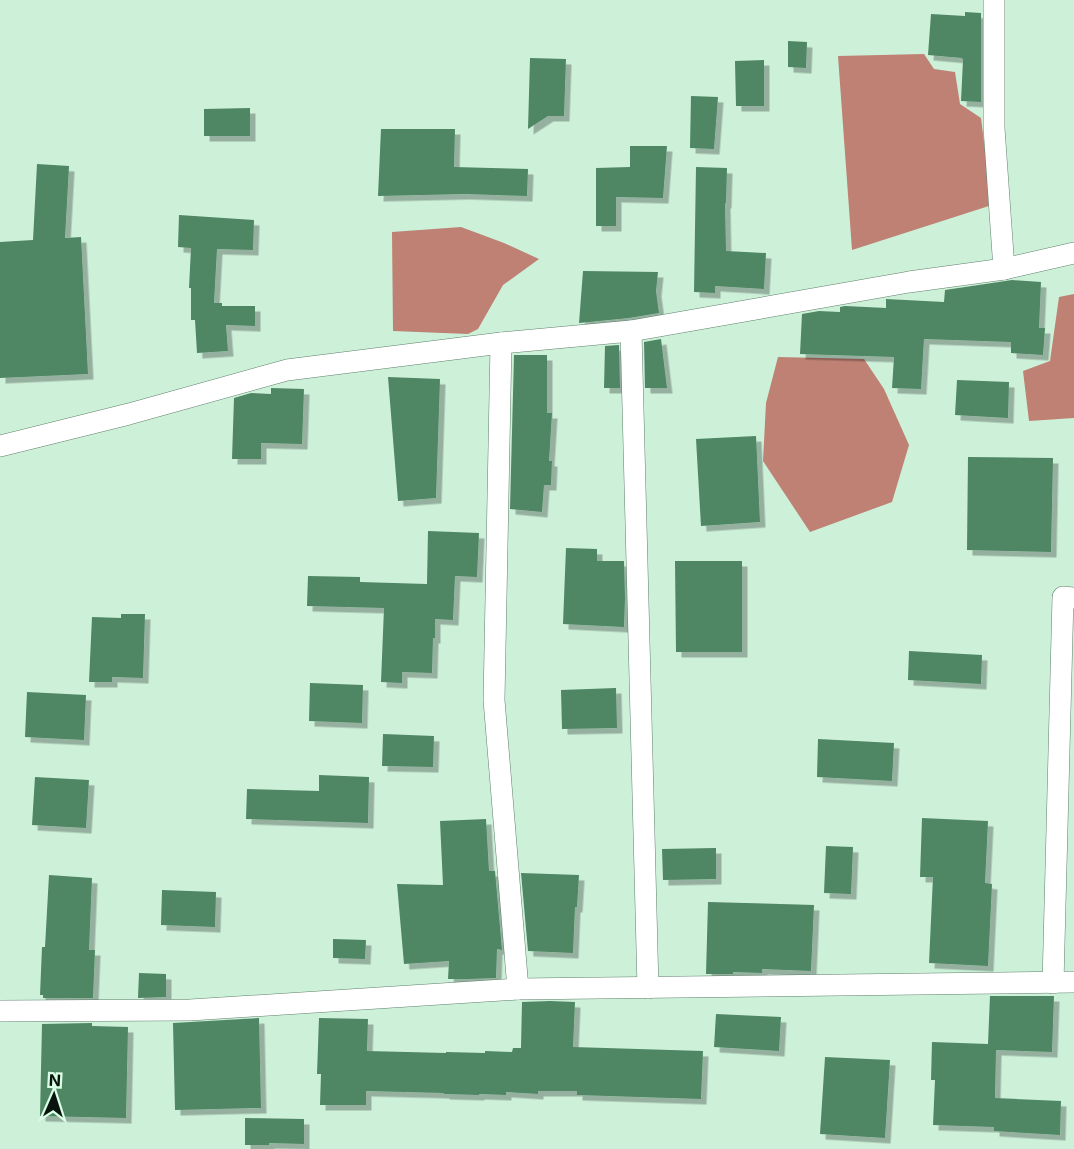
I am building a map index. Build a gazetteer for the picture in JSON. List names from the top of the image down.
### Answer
{
  "north": "top"
}
